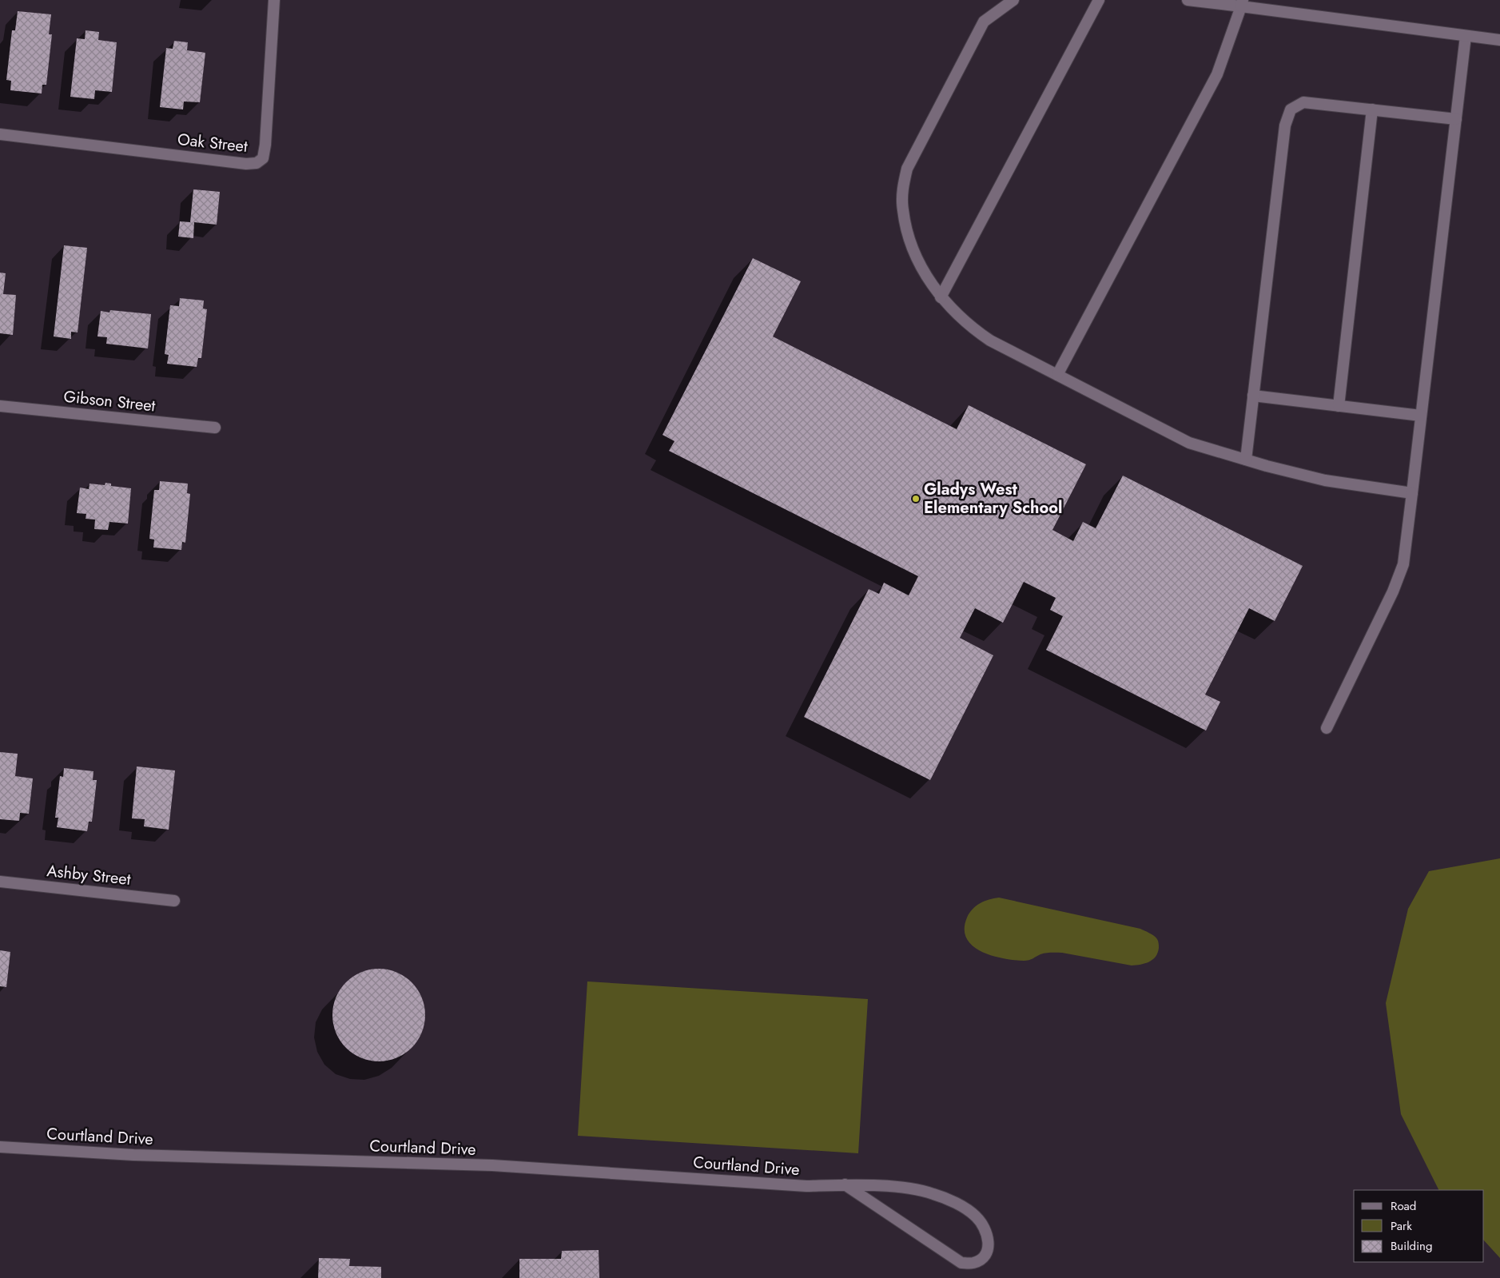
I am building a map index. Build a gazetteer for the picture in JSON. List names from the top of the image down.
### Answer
{
  "streets": {
    "street": [
      "Oak Street",
      "Gibson Street",
      "Ashby Street",
      "Courtland Drive"
    ]
  },
  "places": ["Gladys West Elementary School"],
  "legend": ["Road", "Park", "Building"]
}
